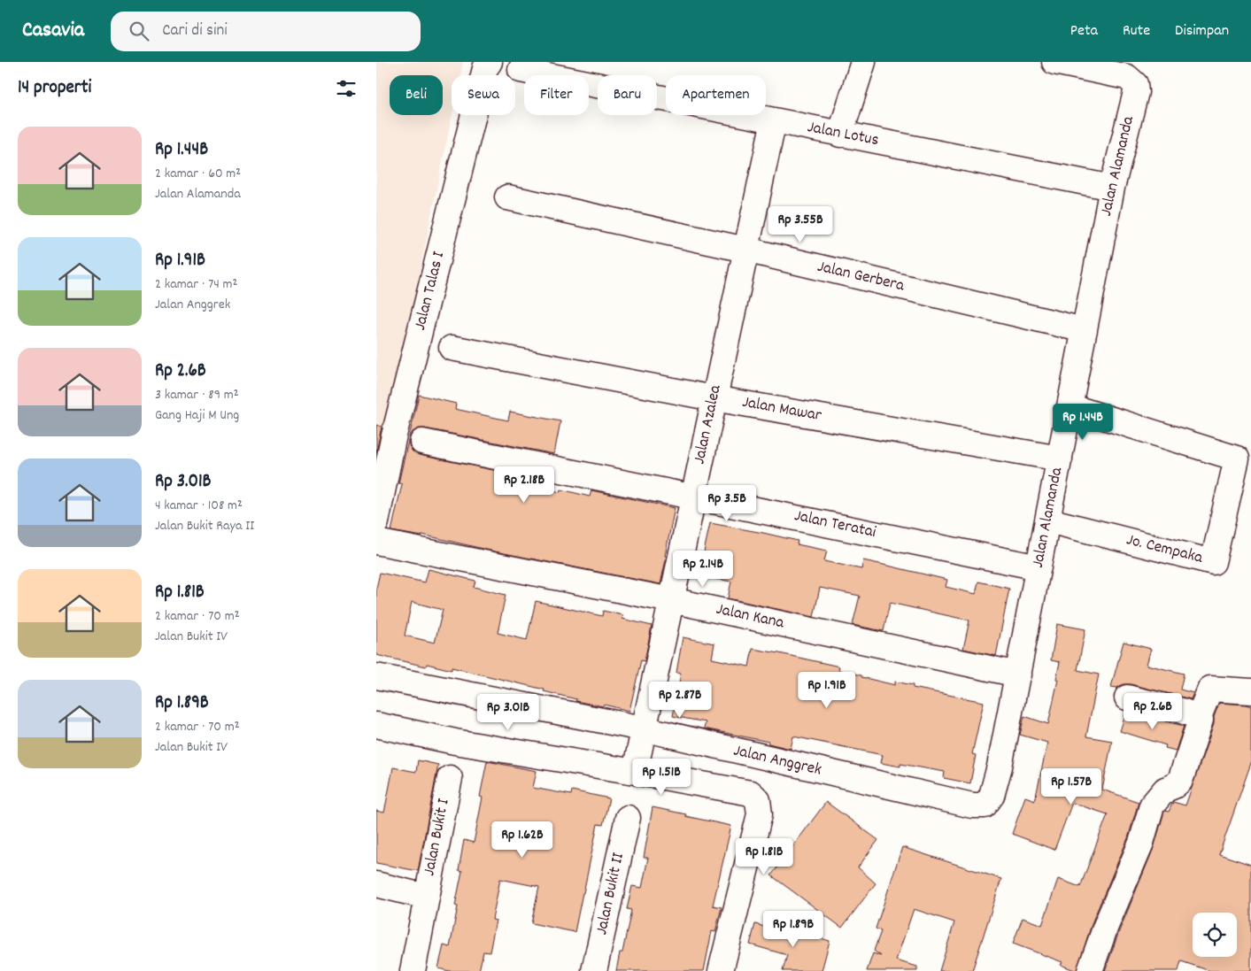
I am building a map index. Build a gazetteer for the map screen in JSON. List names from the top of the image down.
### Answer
{
  "streets": {
    "street": [
      "Jalan Lotus",
      "Jalan Alamanda",
      "Jalan Gerbera",
      "Jalan Talas I",
      "Jalan Mawar",
      "Jalan Azalea",
      "Jalan Teratai",
      "Jo. Cempaka",
      "Jalan Kana",
      "Jalan Anggrek",
      "Jalan Bukit I",
      "Jalan Bukit II"
    ]
  },
  "crossings": [
    ["Jalan Lotus", "Jalan Alamanda"],
    ["Jalan Lotus", "Jalan Azalea"],
    ["Jalan Alamanda", "Jalan Gerbera"],
    ["Jalan Alamanda", "Jalan Mawar"],
    ["Jalan Alamanda", "Jalan Teratai"],
    ["Jalan Alamanda", "Jo. Cempaka"],
    ["Jalan Alamanda", "Jalan Kana"],
    ["Jalan Alamanda", "Jalan Anggrek"],
    ["Jalan Gerbera", "Jalan Azalea"],
    ["Jalan Mawar", "Jalan Azalea"],
    ["Jalan Azalea", "Jalan Teratai"],
    ["Jalan Azalea", "Jalan Kana"],
    ["Jalan Azalea", "Jalan Anggrek"]
  ],
  "page": {
    "header": "Casavia",
    "search": "Cari di sini",
    "nav": ["Peta", "Rute", "Disimpan"],
    "heading": "14 properti",
    "chip": [
      "Beli",
      "Sewa",
      "Filter",
      "Baru",
      "Apartemen"
    ],
    "list": [
      {
        "name": "Rp 1.44B",
        "note": "2 kamar · 60 m² · Jalan Alamanda"
      },
      {
        "name": "Rp 1.91B",
        "note": "2 kamar · 74 m² · Jalan Anggrek"
      },
      {
        "name": "Rp 2.6B",
        "note": "3 kamar · 89 m² · Gang Haji M Ung"
      },
      {
        "name": "Rp 3.01B",
        "note": "4 kamar · 108 m² · Jalan Bukit Raya II"
      },
      {
        "name": "Rp 1.81B",
        "note": "2 kamar · 70 m² · Jalan Bukit IV"
      },
      {
        "name": "Rp 1.89B",
        "note": "2 kamar · 70 m² · Jalan Bukit IV"
      }
    ],
    "price": [
      "Rp 3.55B",
      "Rp 1.44B",
      "Rp 2.18B",
      "Rp 3.5B",
      "Rp 2.14B",
      "Rp 1.91B",
      "Rp 2.87B",
      "Rp 2.6B",
      "Rp 3.01B",
      "Rp 1.51B",
      "Rp 1.57B",
      "Rp 1.62B",
      "Rp 1.81B",
      "Rp 1.89B"
    ]
  }
}
